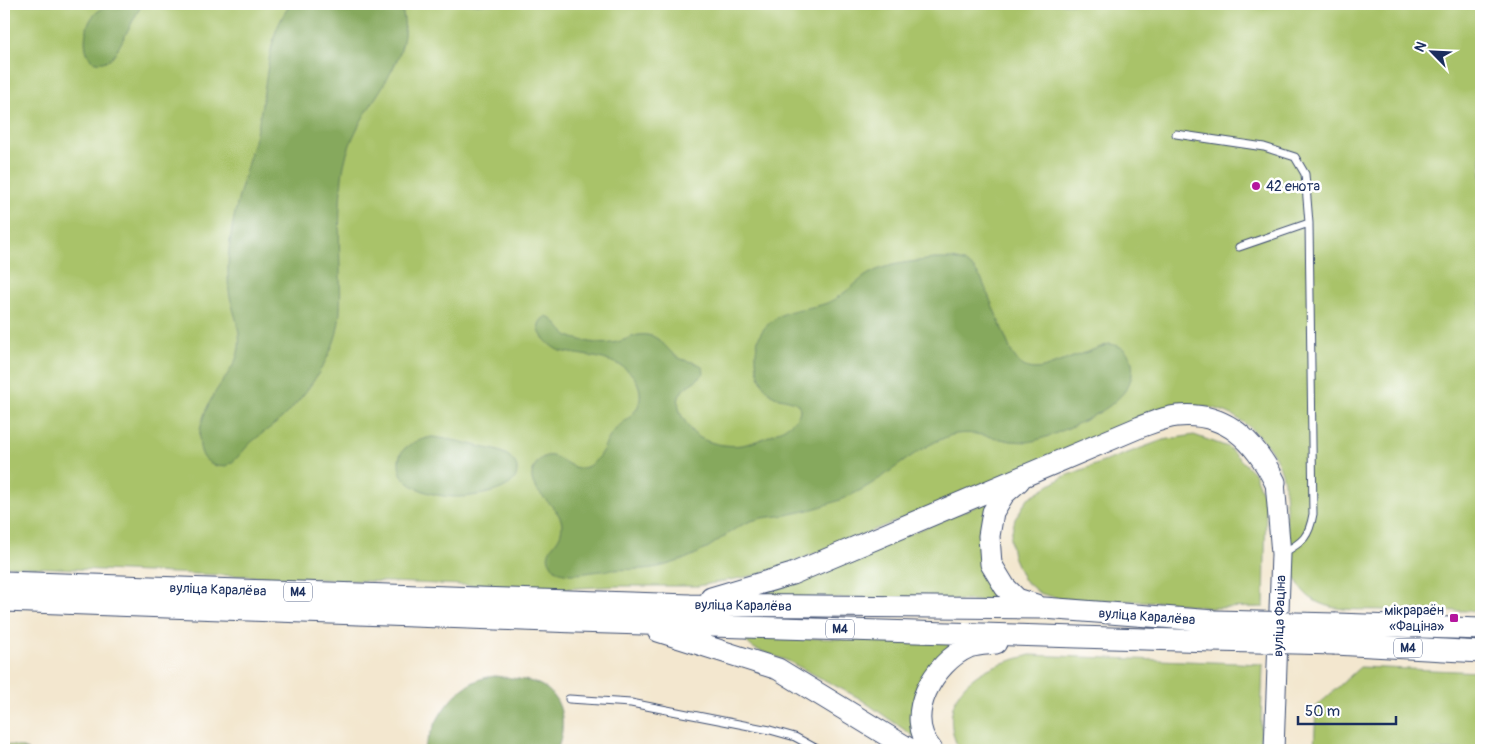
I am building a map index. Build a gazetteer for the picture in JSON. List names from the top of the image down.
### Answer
{
  "streets": {
    "main road": ["вуліца Каралёва", "М4", "вуліца Фаціна"]
  },
  "places": {
    "other": ["42 енота"],
    "transit": ["мікрараён «Фаціна»"]
  },
  "scale_bar": "50 m",
  "north": "top left"
}
